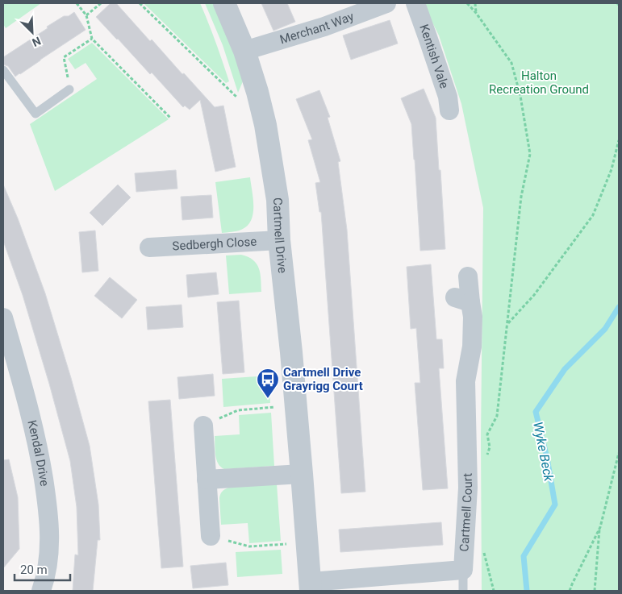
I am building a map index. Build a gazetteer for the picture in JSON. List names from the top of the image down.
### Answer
{
  "streets": {
    "street": [
      "Merchant Way",
      "Kentish Vale",
      "Cartmell Drive",
      "Sedbergh Close",
      "Kendal Drive",
      "Cartmell Court"
    ]
  },
  "crossings": [
    ["Merchant Way", "Cartmell Drive"],
    ["Cartmell Drive", "Sedbergh Close"]
  ],
  "water": ["Wyke Beck"],
  "parks": ["Halton Recreation Ground"],
  "places": {
    "bus stop": ["Cartmell Drive Grayrigg Court"]
  },
  "scale_bar": "20 m",
  "north": "bottom right"
}
